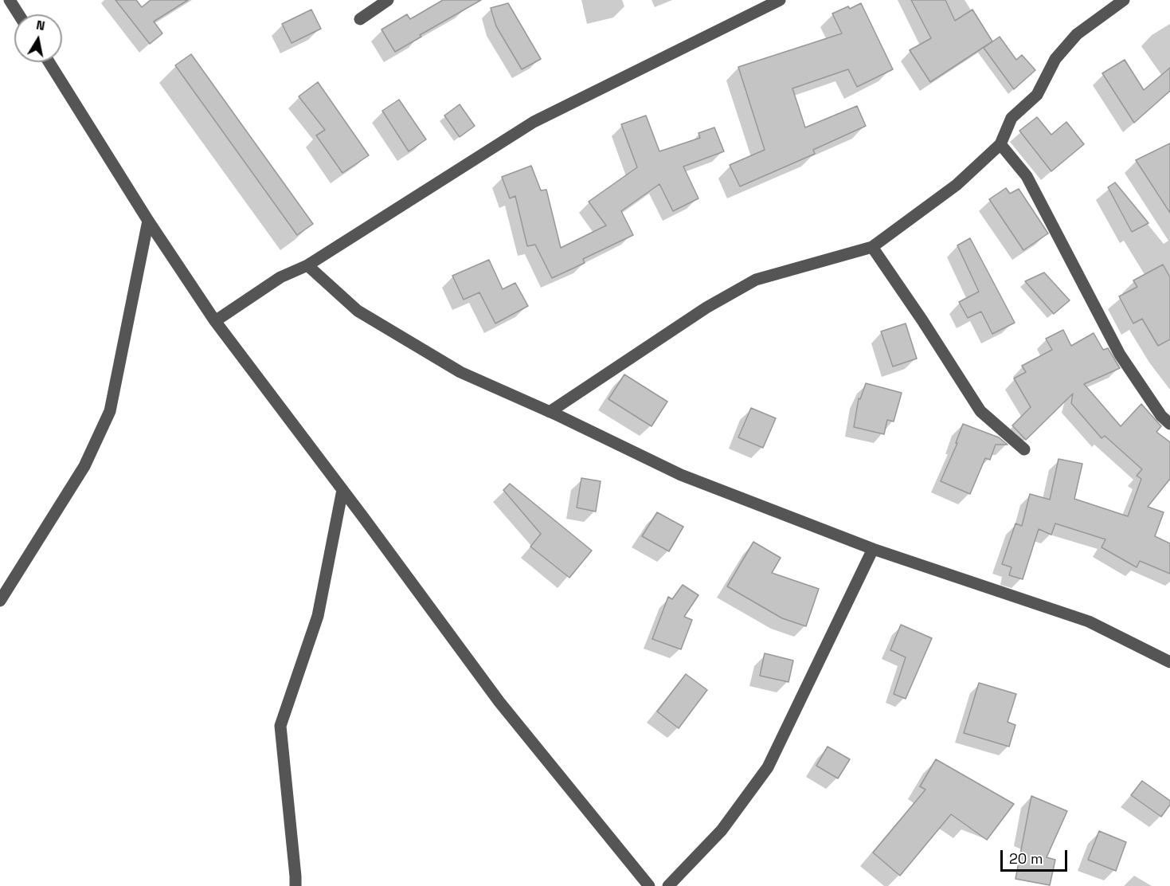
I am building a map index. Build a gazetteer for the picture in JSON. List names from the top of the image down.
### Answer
{
  "scale_bar": "20 m",
  "north": "top"
}
